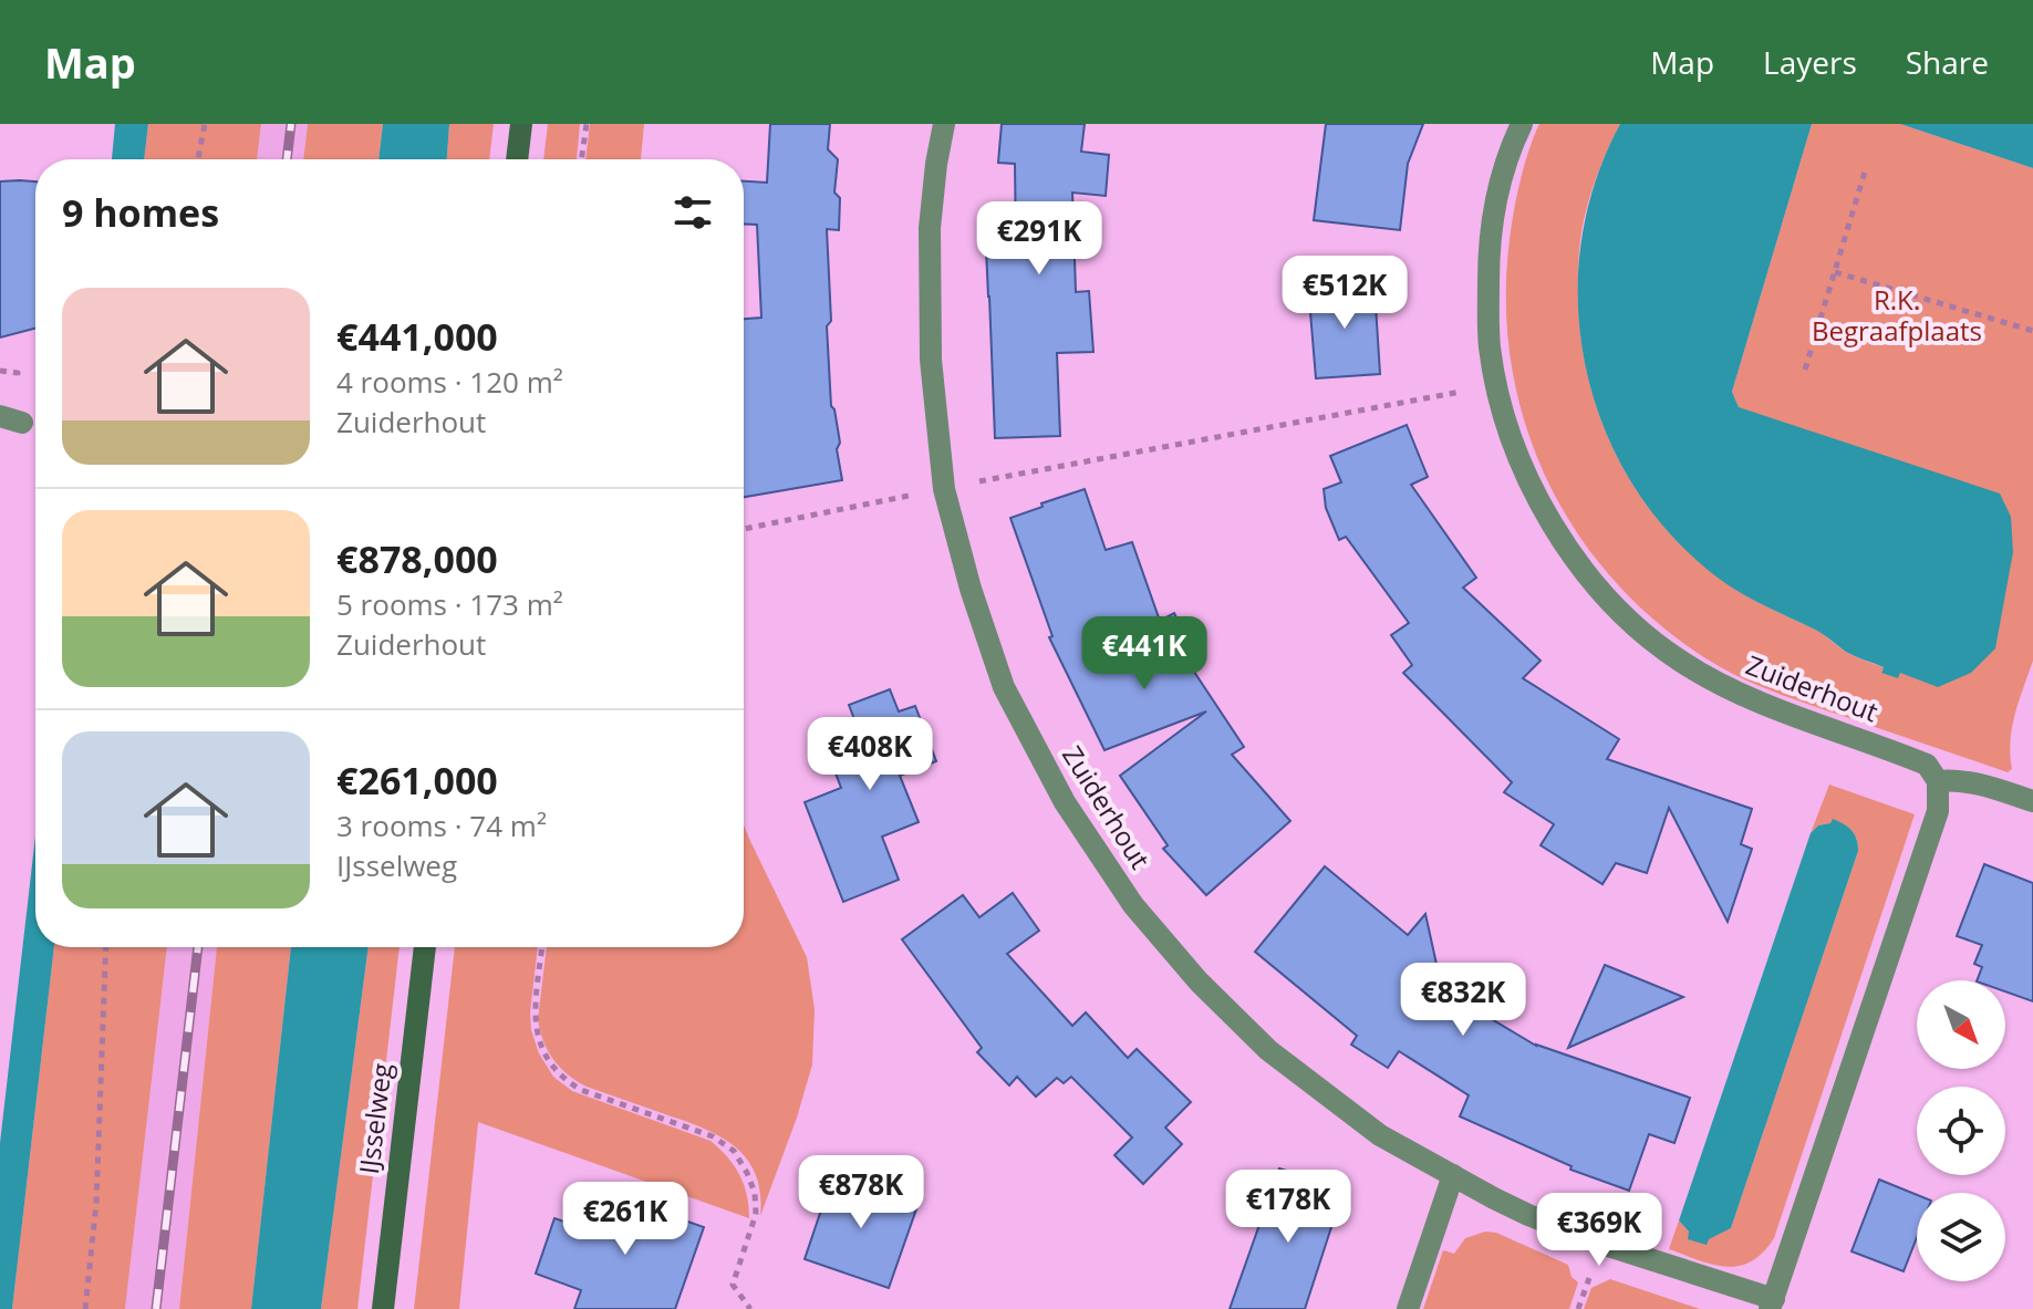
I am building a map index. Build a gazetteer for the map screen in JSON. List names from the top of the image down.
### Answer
{
  "streets": {
    "street": ["Zuiderhout", "IJsselweg"]
  },
  "parks": ["R.K. Begraafplaats"],
  "north": "bottom right",
  "page": {
    "header": "Map",
    "nav": ["Map", "Layers", "Share"],
    "heading": "9 homes",
    "price": [
      "€291K",
      "€512K",
      "€441K",
      "€408K",
      "€832K",
      "€878K",
      "€178K",
      "€261K",
      "€369K"
    ],
    "list": [
      {
        "name": "€441,000",
        "note": "4 rooms · 120 m² · Zuiderhout"
      },
      {
        "name": "€878,000",
        "note": "5 rooms · 173 m² · Zuiderhout"
      },
      {
        "name": "€261,000",
        "note": "3 rooms · 74 m² · IJsselweg"
      }
    ]
  }
}
